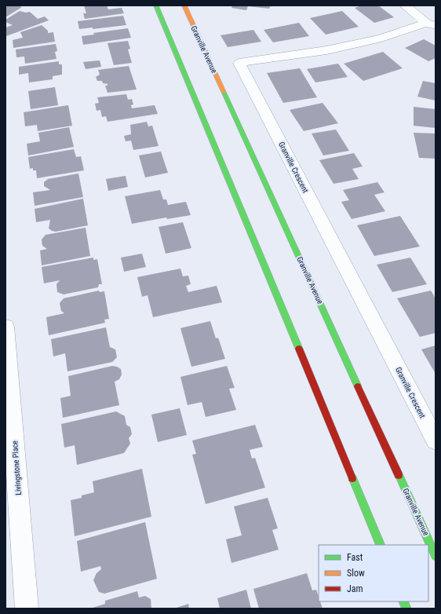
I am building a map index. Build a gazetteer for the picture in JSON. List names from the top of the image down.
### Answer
{
  "streets": {
    "main road": ["Granville Avenue"],
    "street": ["Granville Crescent", "Livingstone Place"]
  },
  "legend": ["Fast", "Slow", "Jam"]
}
